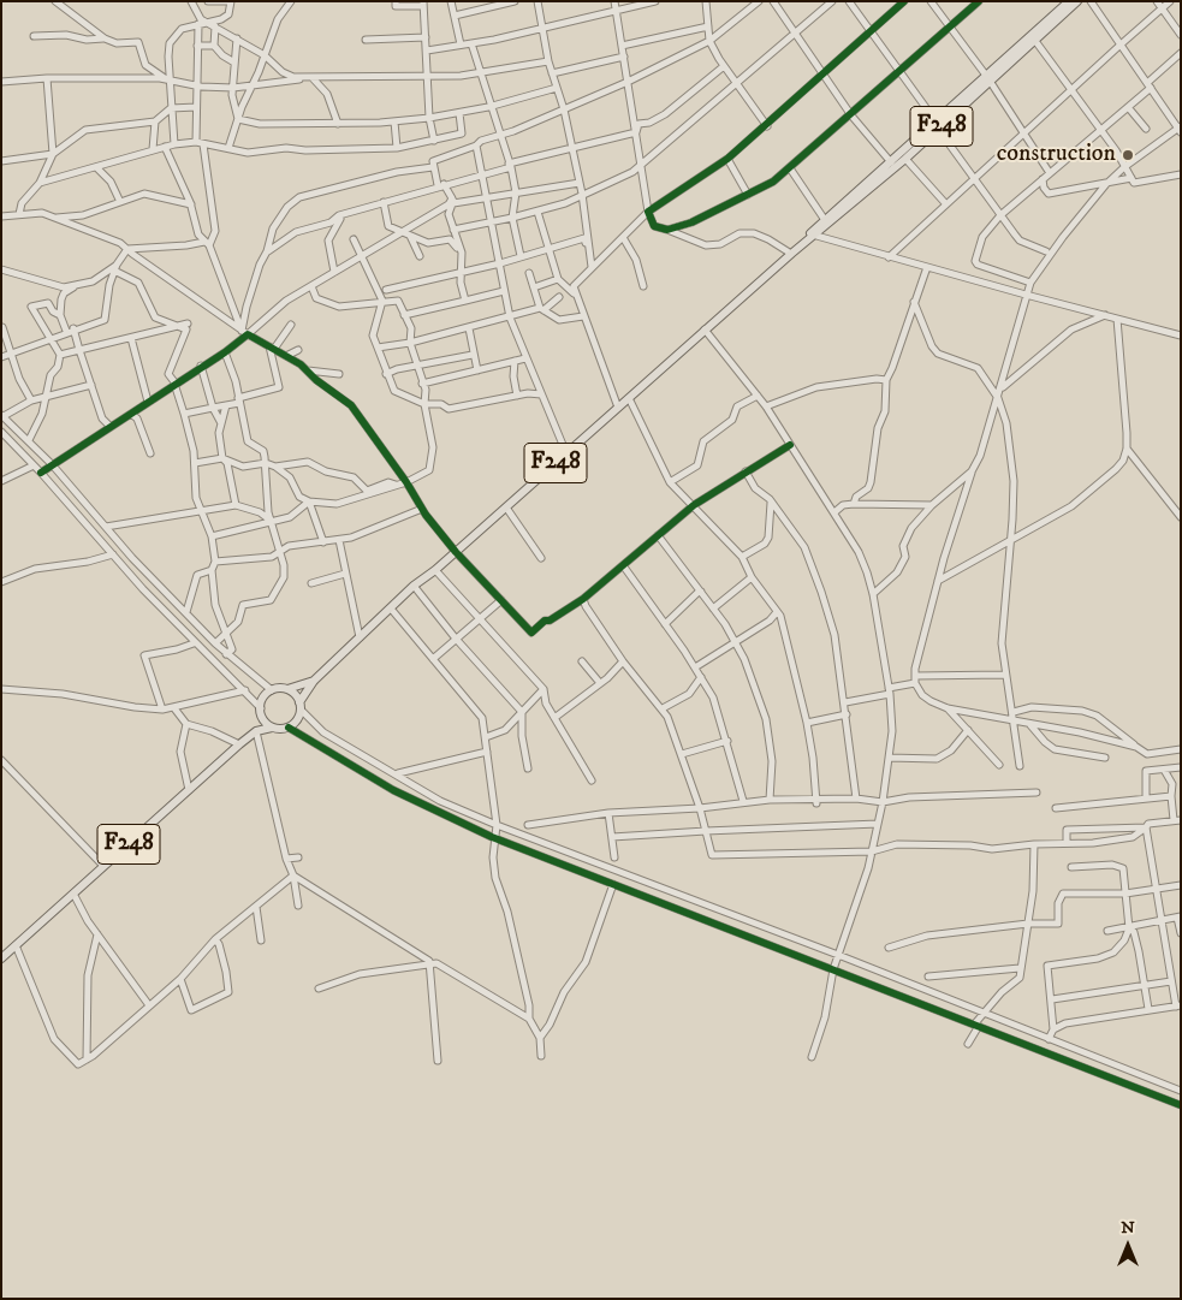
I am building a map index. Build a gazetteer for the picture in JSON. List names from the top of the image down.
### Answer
{
  "streets": {
    "main road": ["F248"]
  },
  "places": ["construction"],
  "north": "top"
}
